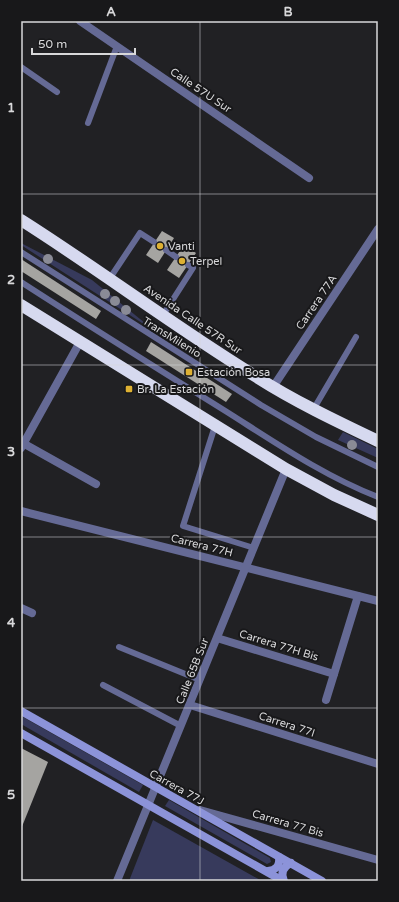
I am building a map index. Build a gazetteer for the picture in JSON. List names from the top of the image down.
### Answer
{
  "streets": {
    "highway": ["Avenida Calle 57R Sur"],
    "street": [
      "Calle 57U Sur",
      "Carrera 77A",
      "Carrera 77H",
      "Carrera 77H Bis",
      "Calle 65B Sur",
      "Carrera 77I",
      "Carrera 77J",
      "Carrera 77 Bis"
    ],
    "lane": ["TransMilenio"]
  },
  "crossings": [
    ["Carrera 77A", "Avenida Calle 57R Sur"],
    ["Carrera 77H", "Calle 65B Sur"],
    ["Carrera 77H Bis", "Calle 65B Sur"],
    ["Calle 65B Sur", "Carrera 77I"],
    ["Calle 65B Sur", "Carrera 77J"],
    ["Carrera 77J", "Carrera 77 Bis"]
  ],
  "places": {
    "other": ["Vanti", "Terpel"],
    "transit": ["Estación Bosa", "Br. La Estación"]
  },
  "scale_bar": "50 m",
  "grid": {
    "columns": ["A", "B"],
    "rows": [
      "1",
      "2",
      "3",
      "4",
      "5"
    ]
  }
}
